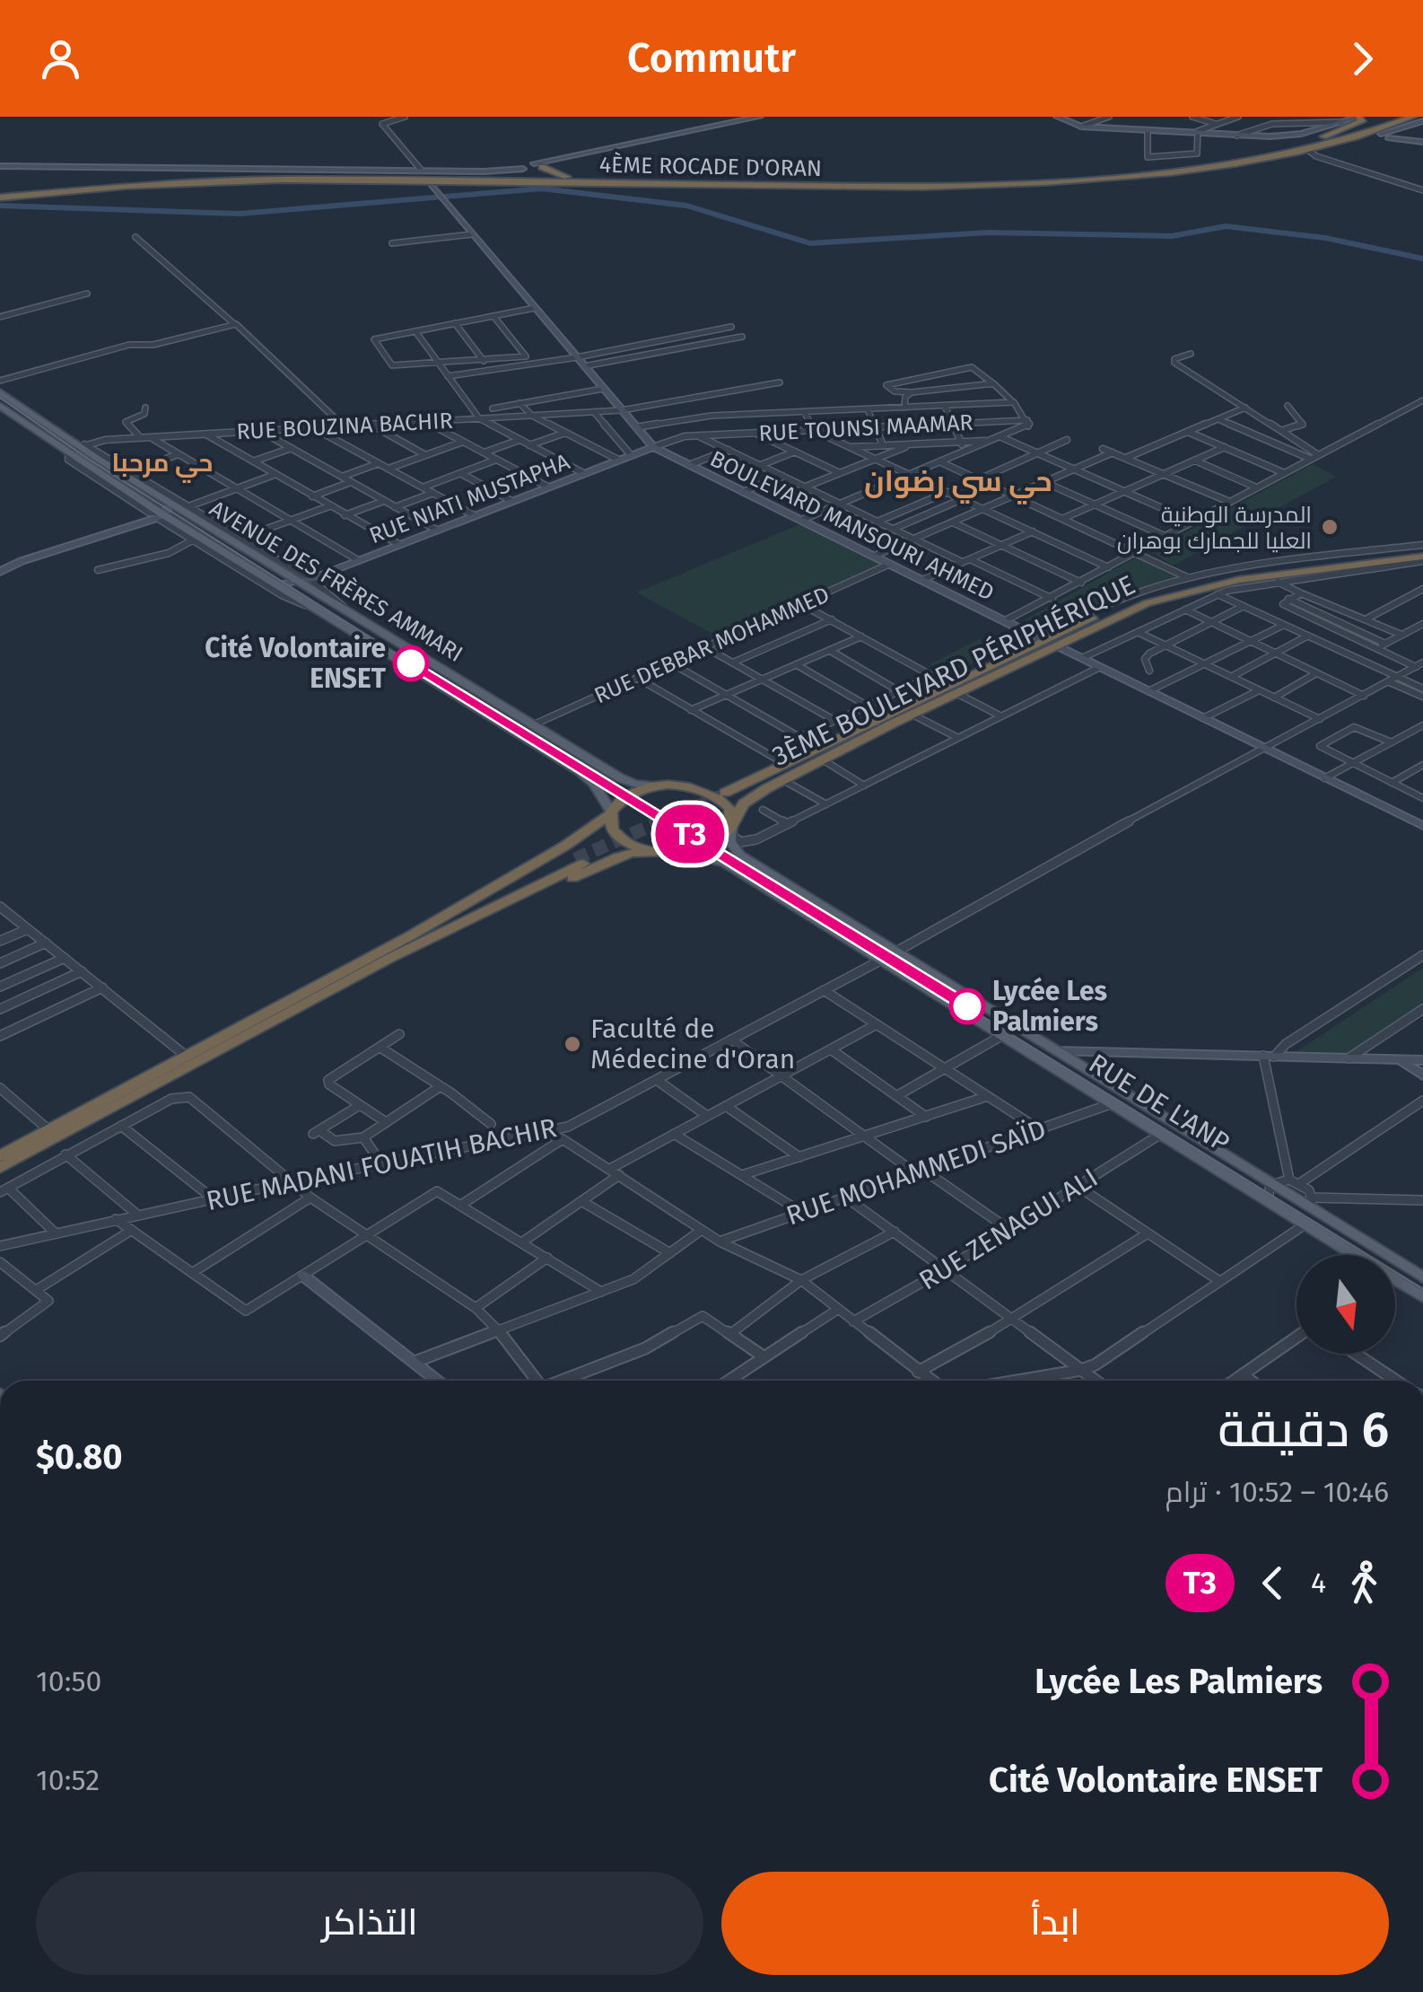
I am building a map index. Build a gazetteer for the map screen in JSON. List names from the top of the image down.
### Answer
{
  "streets": {
    "highway": ["4ÈME ROCADE D'ORAN", "3ÈME BOULEVARD PÉRIPHÉRIQUE"],
    "main road": [
      "RUE NIATI MUSTAPHA",
      "BOULEVARD MANSOURI AHMED",
      "AVENUE DES FRÈRES AMMARI",
      "RUE DE L'ANP"
    ],
    "street": [
      "RUE BOUZINA BACHIR",
      "RUE TOUNSI MAAMAR",
      "RUE DEBBAR MOHAMMED",
      "RUE MADANI FOUATIH BACHIR",
      "RUE MOHAMMEDI SAÏD",
      "RUE ZENAGUI ALI"
    ]
  },
  "crossings": [
    ["RUE BOUZINA BACHIR", "AVENUE DES FRÈRES AMMARI"],
    ["RUE TOUNSI MAAMAR", "RUE NIATI MUSTAPHA"],
    ["RUE TOUNSI MAAMAR", "BOULEVARD MANSOURI AHMED"],
    ["RUE NIATI MUSTAPHA", "BOULEVARD MANSOURI AHMED"],
    ["RUE NIATI MUSTAPHA", "AVENUE DES FRÈRES AMMARI"],
    ["BOULEVARD MANSOURI AHMED", "RUE DEBBAR MOHAMMED"],
    ["BOULEVARD MANSOURI AHMED", "3ÈME BOULEVARD PÉRIPHÉRIQUE"],
    ["AVENUE DES FRÈRES AMMARI", "RUE DEBBAR MOHAMMED"],
    ["3ÈME BOULEVARD PÉRIPHÉRIQUE", "RUE DE L'ANP"],
    ["RUE DE L'ANP", "RUE MADANI FOUATIH BACHIR"],
    ["RUE DE L'ANP", "RUE MOHAMMEDI SAÏD"],
    ["RUE DE L'ANP", "RUE ZENAGUI ALI"]
  ],
  "districts": ["حي مرحبا", "حي سي رضوان"],
  "places": [
    "المدرسة الوطنية العليا للجمارك بوهران",
    "Cité Volontaire ENSET",
    "Lycée Les Palmiers",
    "Faculté de Médecine d'Oran"
  ],
  "lines": ["tram line T3"],
  "north": "bottom",
  "page": {
    "header": "Commutr",
    "on_map": "T3",
    "heading": ["6 دقيقة", "10:46 – 10:52 · ترام", "$0.80"],
    "legs": ["4", "T3"],
    "list": [
      {
        "name": "Lycée Les Palmiers",
        "value": "10:50"
      },
      {
        "name": "Cité Volontaire ENSET",
        "value": "10:52"
      }
    ],
    "buttons": ["ابدأ", "التذاكر"]
  }
}
